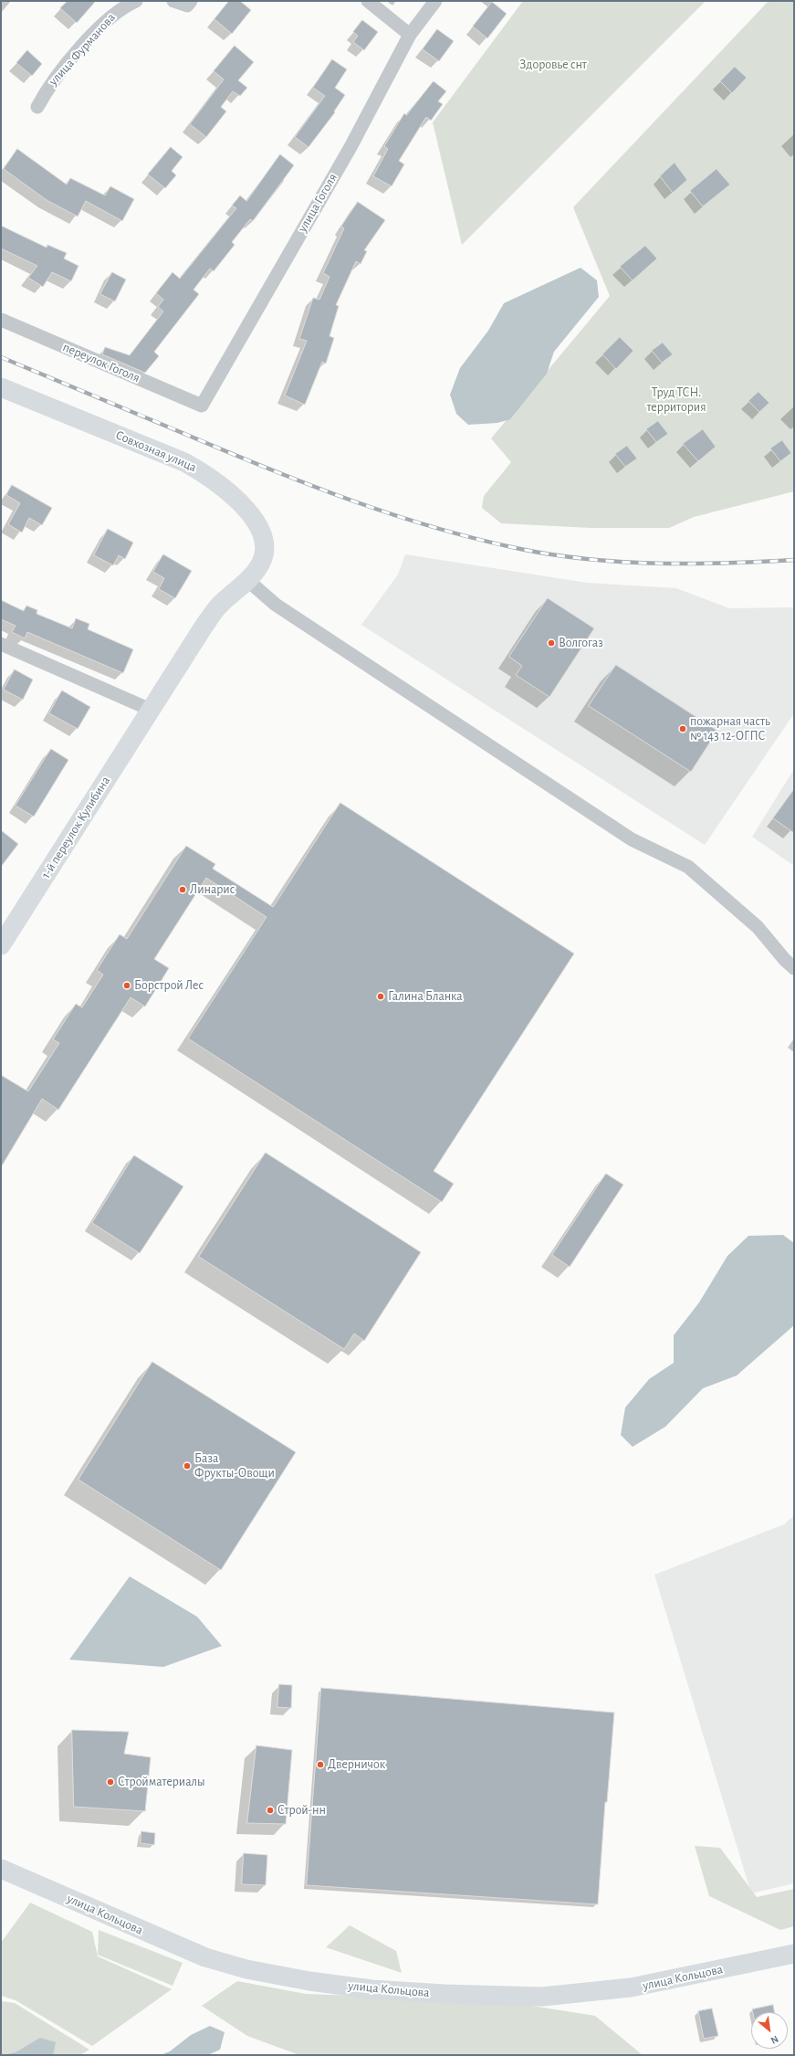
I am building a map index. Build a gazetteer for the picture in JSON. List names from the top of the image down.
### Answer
{
  "streets": {
    "main road": ["Совхозная улица", "1-й переулок Кулибина", "улица Кольцова"],
    "street": ["улица Фурманова", "улица Гоголя", "переулок Гоголя"]
  },
  "crossings": [
    ["улица Гоголя", "переулок Гоголя"],
    ["Совхозная улица", "1-й переулок Кулибина"]
  ],
  "parks": ["Здоровье снт", "Труд ТСН. территория"],
  "places": [
    "Волгогаз",
    "пожарная часть № 143 12-ОГПС",
    "Линарис",
    "Борстрой Лес",
    "Галина Бланка",
    "База Фрукты-Овощи",
    "Дверничок",
    "Стройматериалы",
    "Строй-нн"
  ],
  "north": "bottom right"
}
